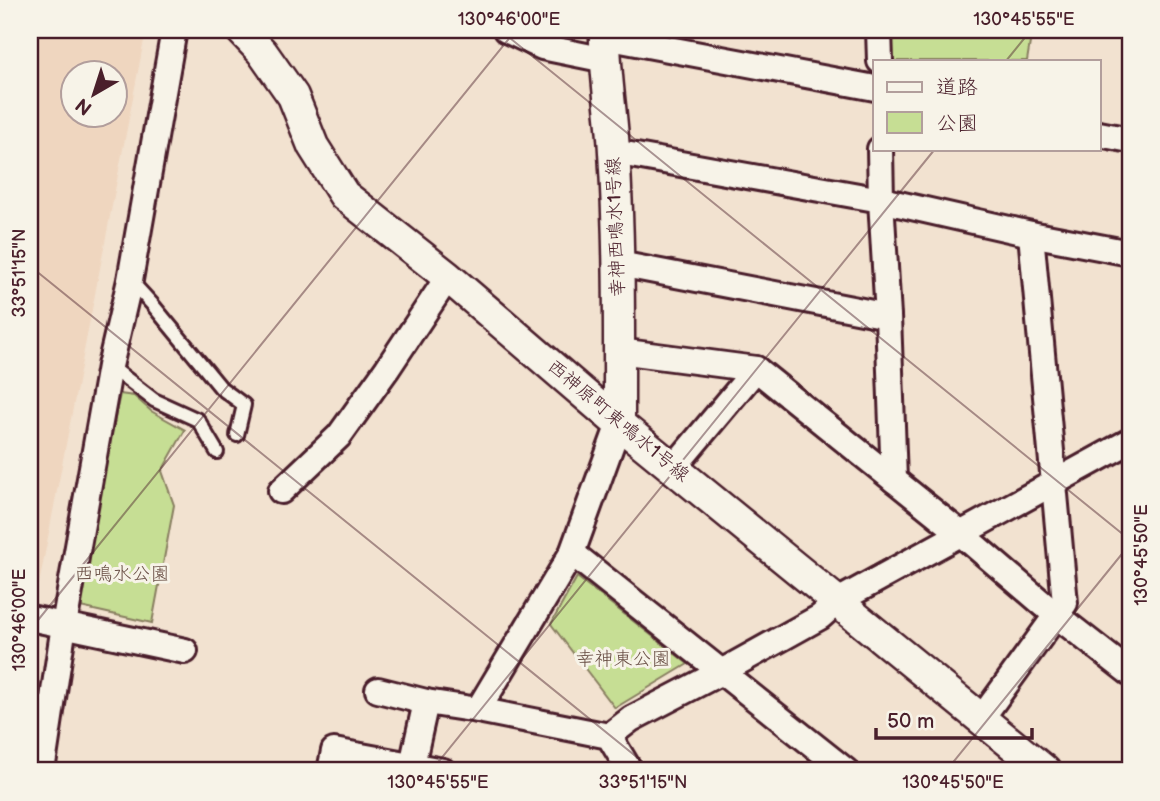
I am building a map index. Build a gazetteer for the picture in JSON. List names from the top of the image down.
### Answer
{
  "streets": {
    "street": ["幸神西鳴水1号線", "西神原町東鳴水1号線"]
  },
  "crossings": [
    ["幸神西鳴水1号線", "西神原町東鳴水1号線"]
  ],
  "parks": ["西鳴水公園", "幸神東公園"],
  "legend": ["道路", "公園"],
  "scale_bar": "50 m",
  "north": "bottom left",
  "coordinates": [
    "130°46'00\"E",
    "130°45'55\"E",
    "33°51'15\"N",
    "130°45'50\"E"
  ]
}
